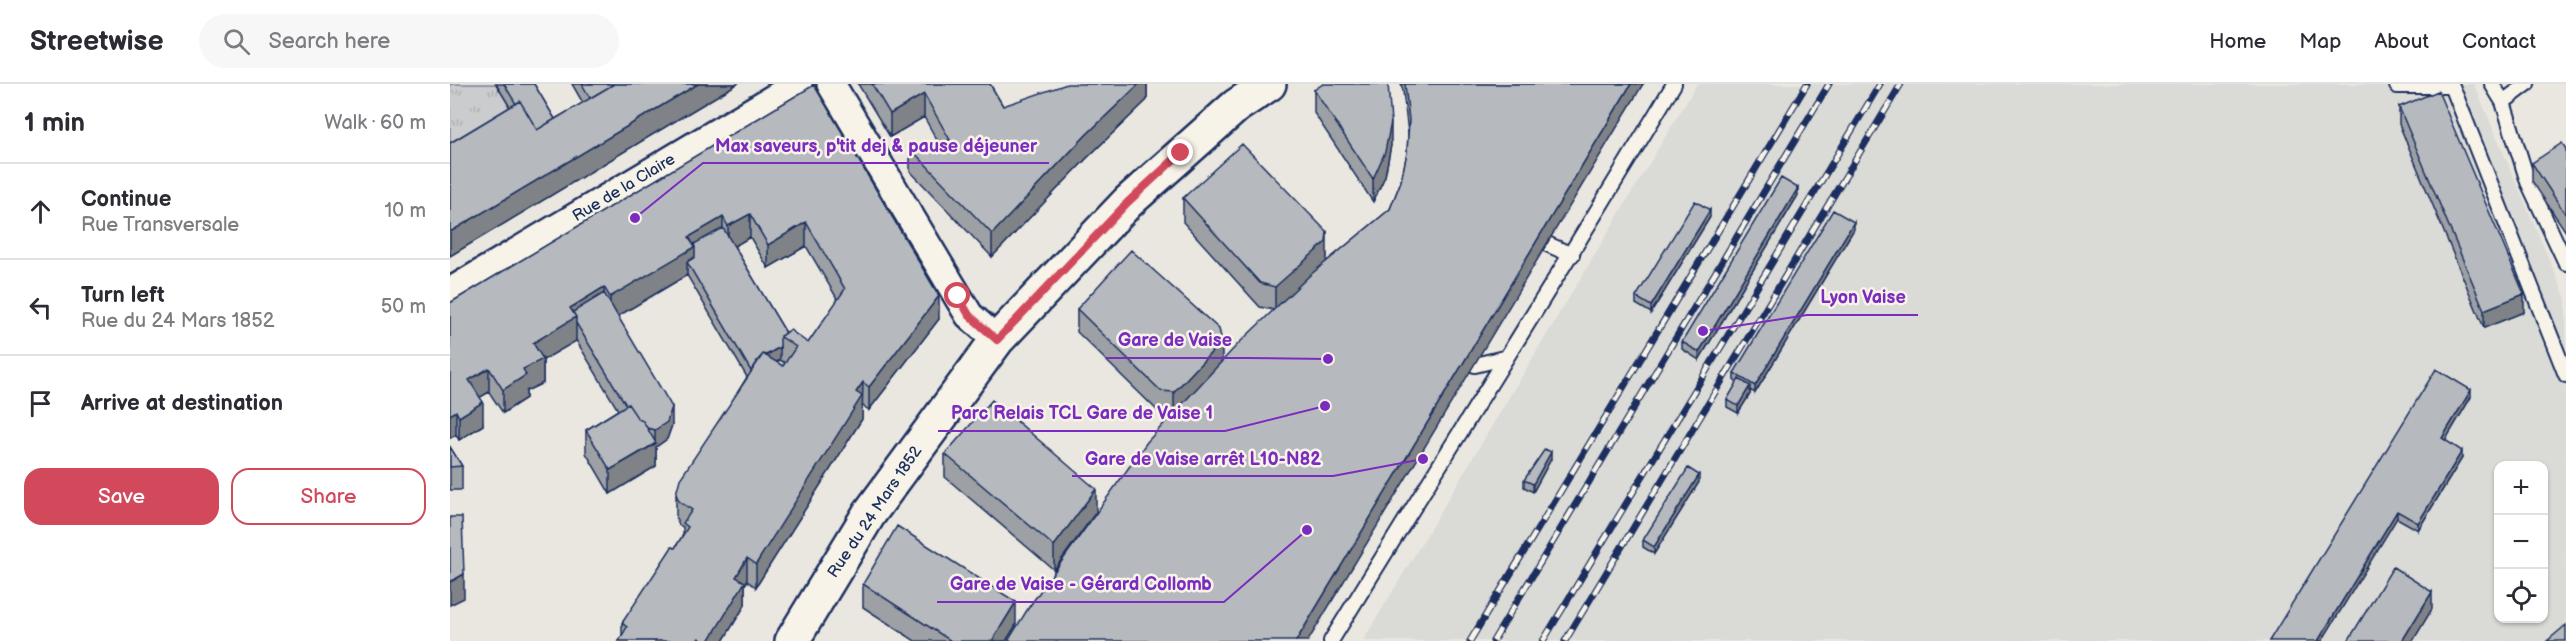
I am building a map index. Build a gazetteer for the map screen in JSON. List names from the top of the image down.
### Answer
{
  "streets": {
    "street": ["Rue de la Claire", "Rue du 24 Mars 1852"]
  },
  "places": [
    "Max saveurs, p'tit dej & pause déjeuner",
    "Lyon Vaise",
    "Gare de Vaise",
    "Parc Relais TCL Gare de Vaise 1",
    "Gare de Vaise arrêt L10-N82",
    "Gare de Vaise - Gérard Collomb"
  ],
  "page": {
    "header": "Streetwise",
    "search": "Search here",
    "nav": [
      "Home",
      "Map",
      "About",
      "Contact"
    ],
    "heading": ["1 min", "Walk · 60 m"],
    "list": [
      ["Continue", "Rue Transversale", "10 m"],
      ["Turn left", "Rue du 24 Mars 1852", "50 m"],
      "Arrive at destination"
    ],
    "buttons": ["Save", "Share"],
    "map_buttons": ["+", "−"]
  }
}
